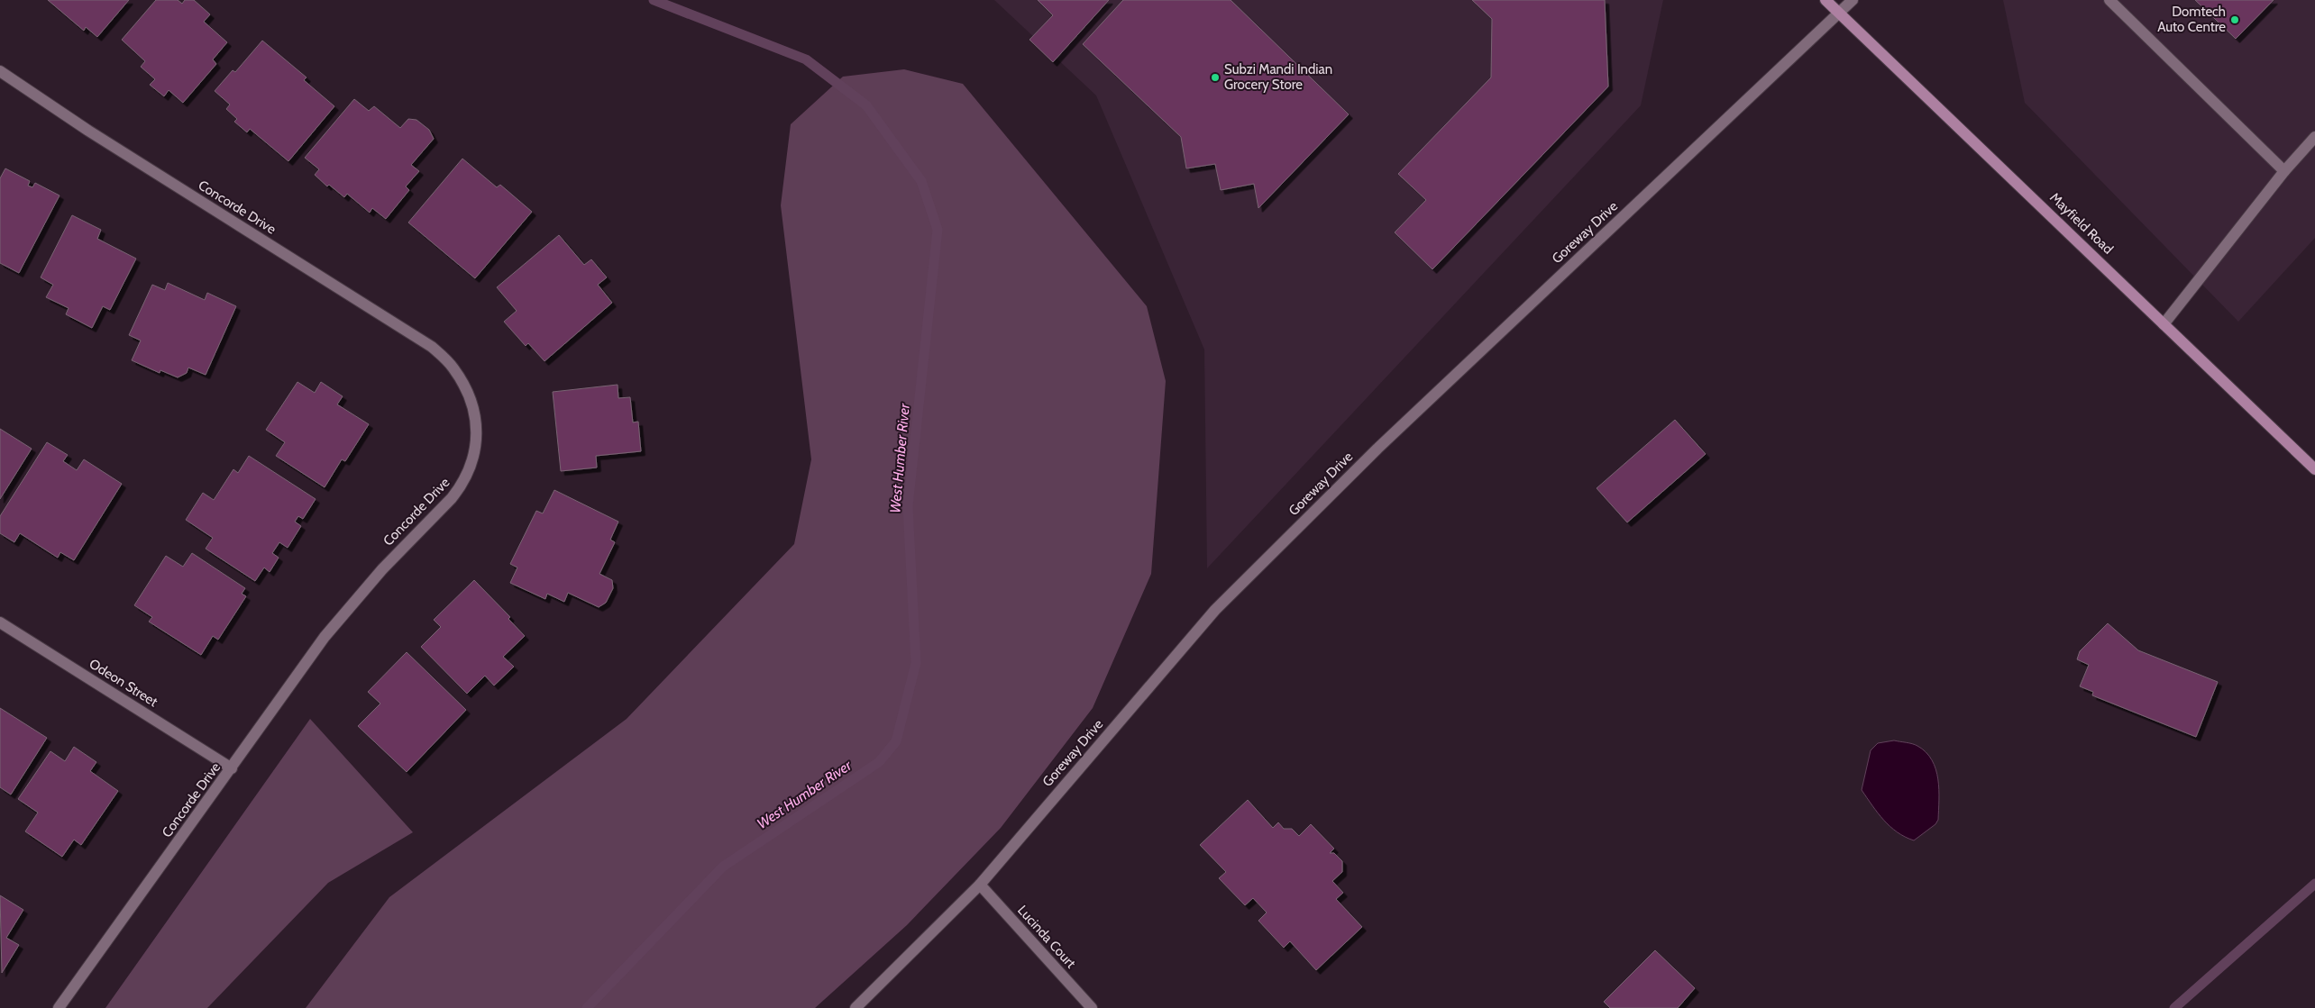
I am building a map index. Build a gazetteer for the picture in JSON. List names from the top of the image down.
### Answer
{
  "streets": {
    "main road": ["Mayfield Road"],
    "street": [
      "Concorde Drive",
      "Goreway Drive",
      "Odeon Street",
      "Lucinda Court"
    ]
  },
  "crossings": [
    ["Concorde Drive", "Odeon Street"],
    ["Mayfield Road", "Goreway Drive"],
    ["Goreway Drive", "Lucinda Court"]
  ],
  "water": ["West Humber River"],
  "places": ["Domtech Auto Centre", "Subzi Mandi Indian Grocery Store"]
}
